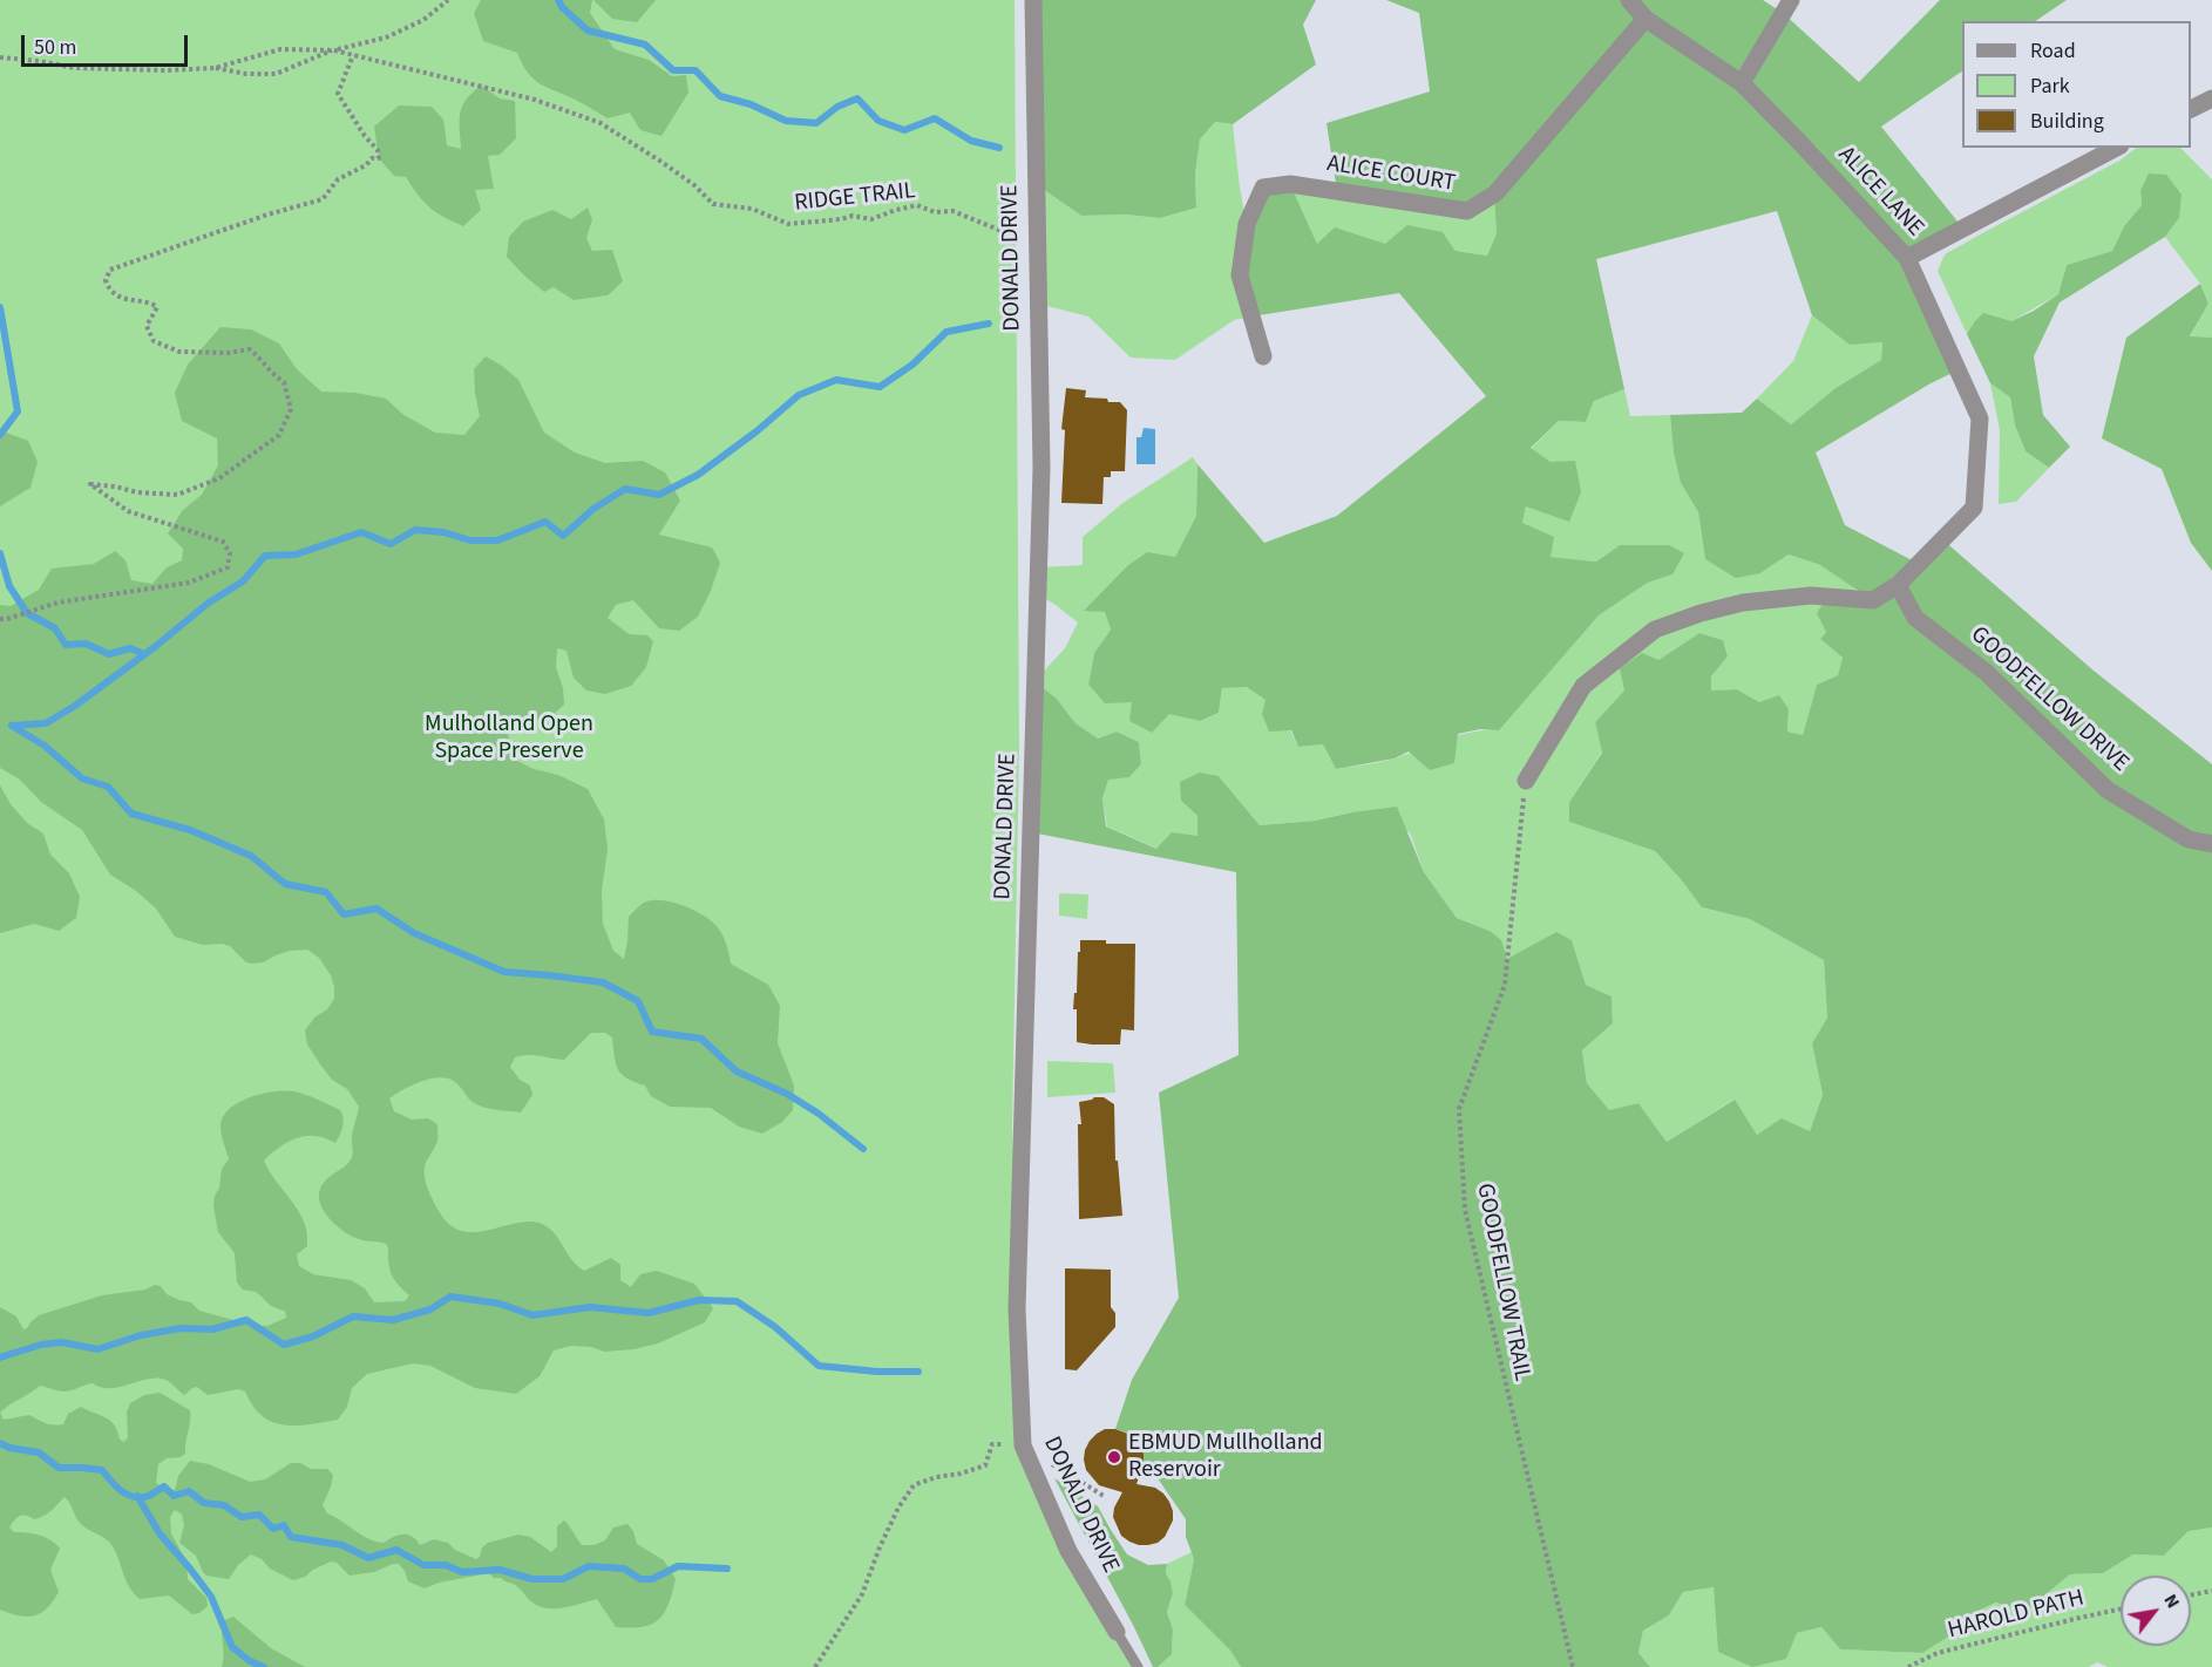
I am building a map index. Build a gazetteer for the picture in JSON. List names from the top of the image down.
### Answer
{
  "streets": {
    "street": [
      "ALICE COURT",
      "ALICE LANE",
      "DONALD DRIVE",
      "GOODFELLOW DRIVE"
    ],
    "path": ["RIDGE TRAIL", "GOODFELLOW TRAIL", "HAROLD PATH"]
  },
  "crossings": [
    ["ALICE COURT", "ALICE LANE"],
    ["ALICE LANE", "GOODFELLOW DRIVE"],
    ["RIDGE TRAIL", "DONALD DRIVE"]
  ],
  "parks": ["Mulholland Open Space Preserve"],
  "places": ["EBMUD Mullholland Reservoir"],
  "legend": ["Road", "Park", "Building"],
  "scale_bar": "50 m",
  "north": "top right"
}
